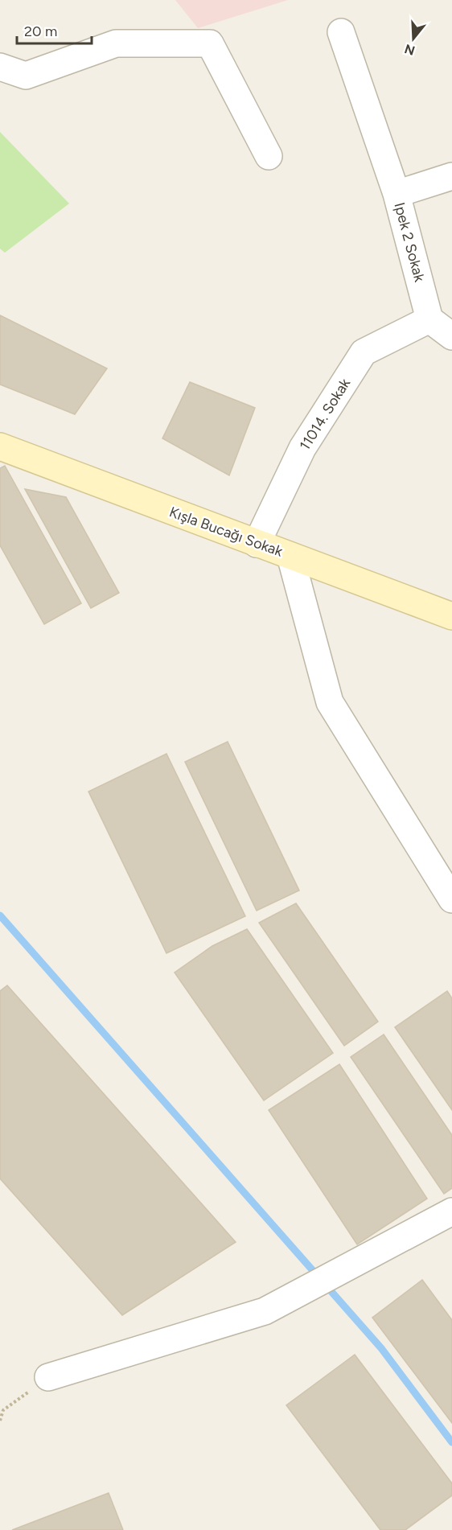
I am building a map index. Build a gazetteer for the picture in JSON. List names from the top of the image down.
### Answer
{
  "streets": {
    "street": ["Ipek 2 Sokak", "11014. Sokak", "Kışla Bucağı Sokak"]
  },
  "crossings": [
    ["Ipek 2 Sokak", "11014. Sokak"],
    ["11014. Sokak", "Kışla Bucağı Sokak"]
  ],
  "scale_bar": "20 m",
  "north": "bottom"
}
